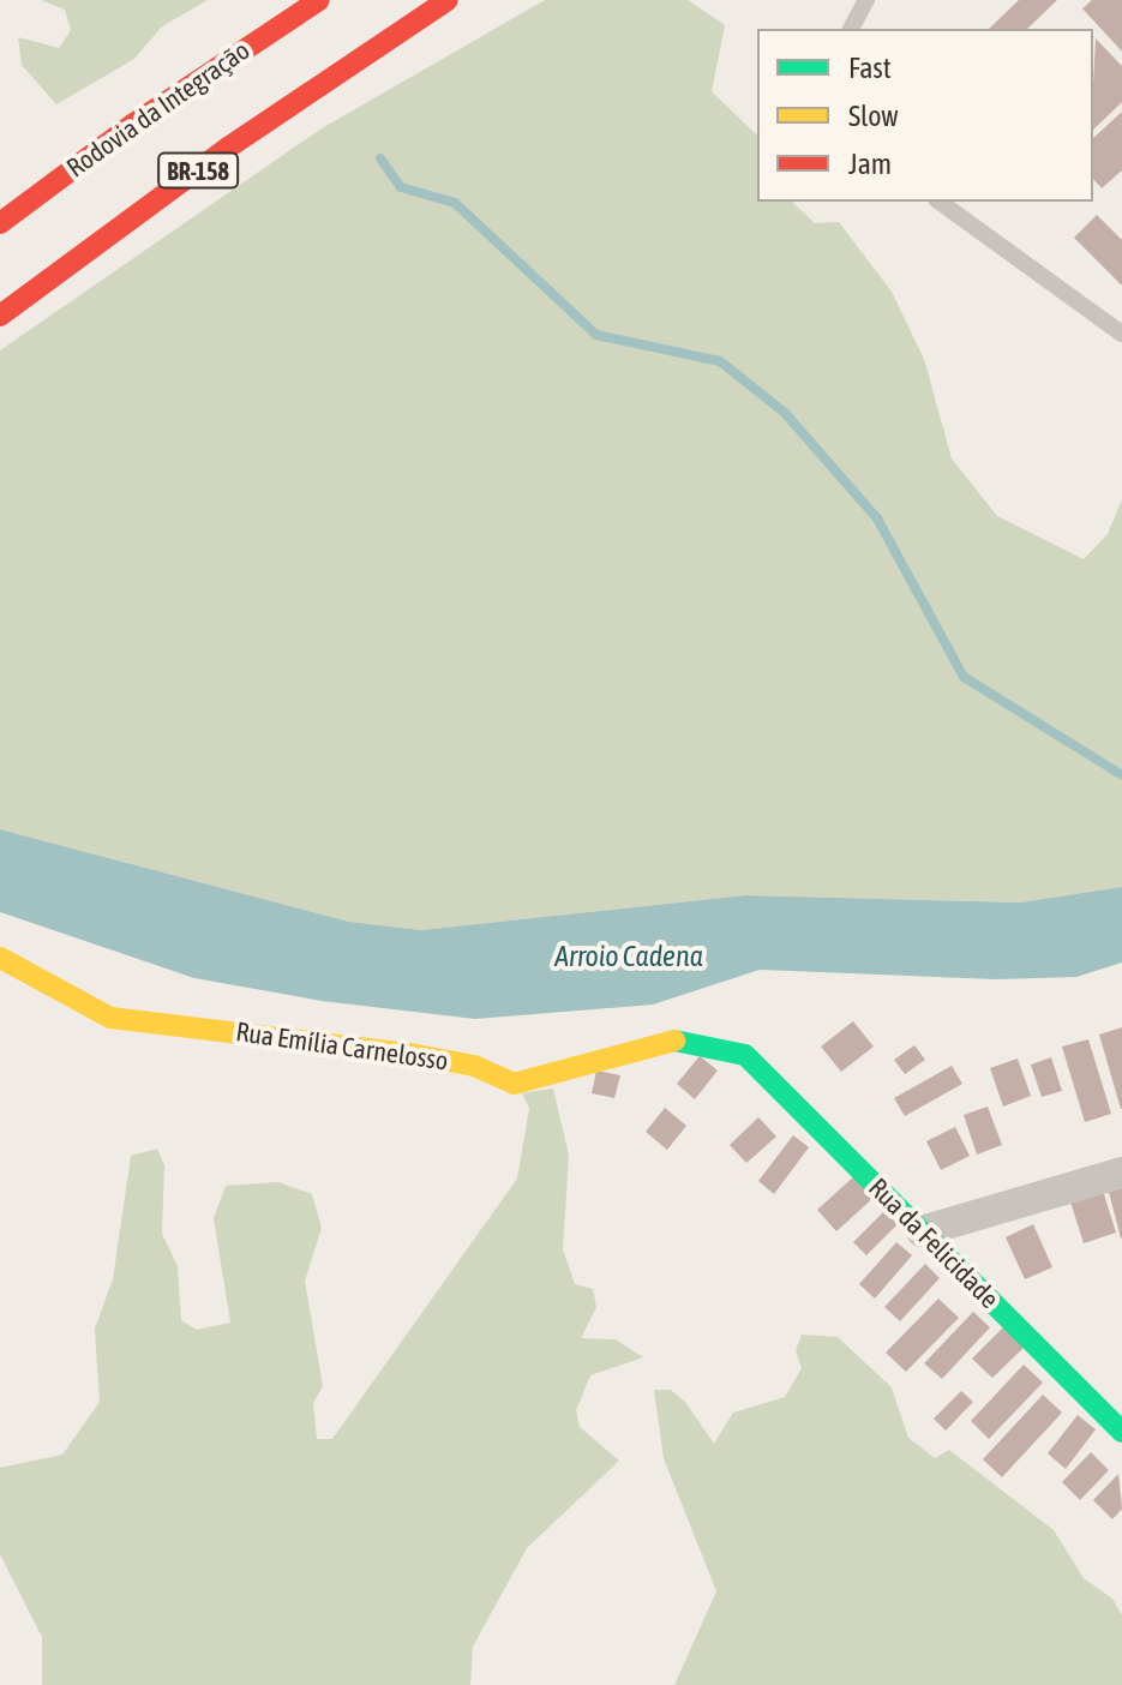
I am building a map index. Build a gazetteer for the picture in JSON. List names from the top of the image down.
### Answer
{
  "streets": {
    "main road": [
      "Rodovia da Integração",
      "BR-158",
      "Rua Emília Carnelosso",
      "Rua da Felicidade"
    ]
  },
  "crossings": [
    ["Rua Emília Carnelosso", "Rua da Felicidade"]
  ],
  "water": ["Arroio Cadena"],
  "legend": ["Fast", "Slow", "Jam"]
}
